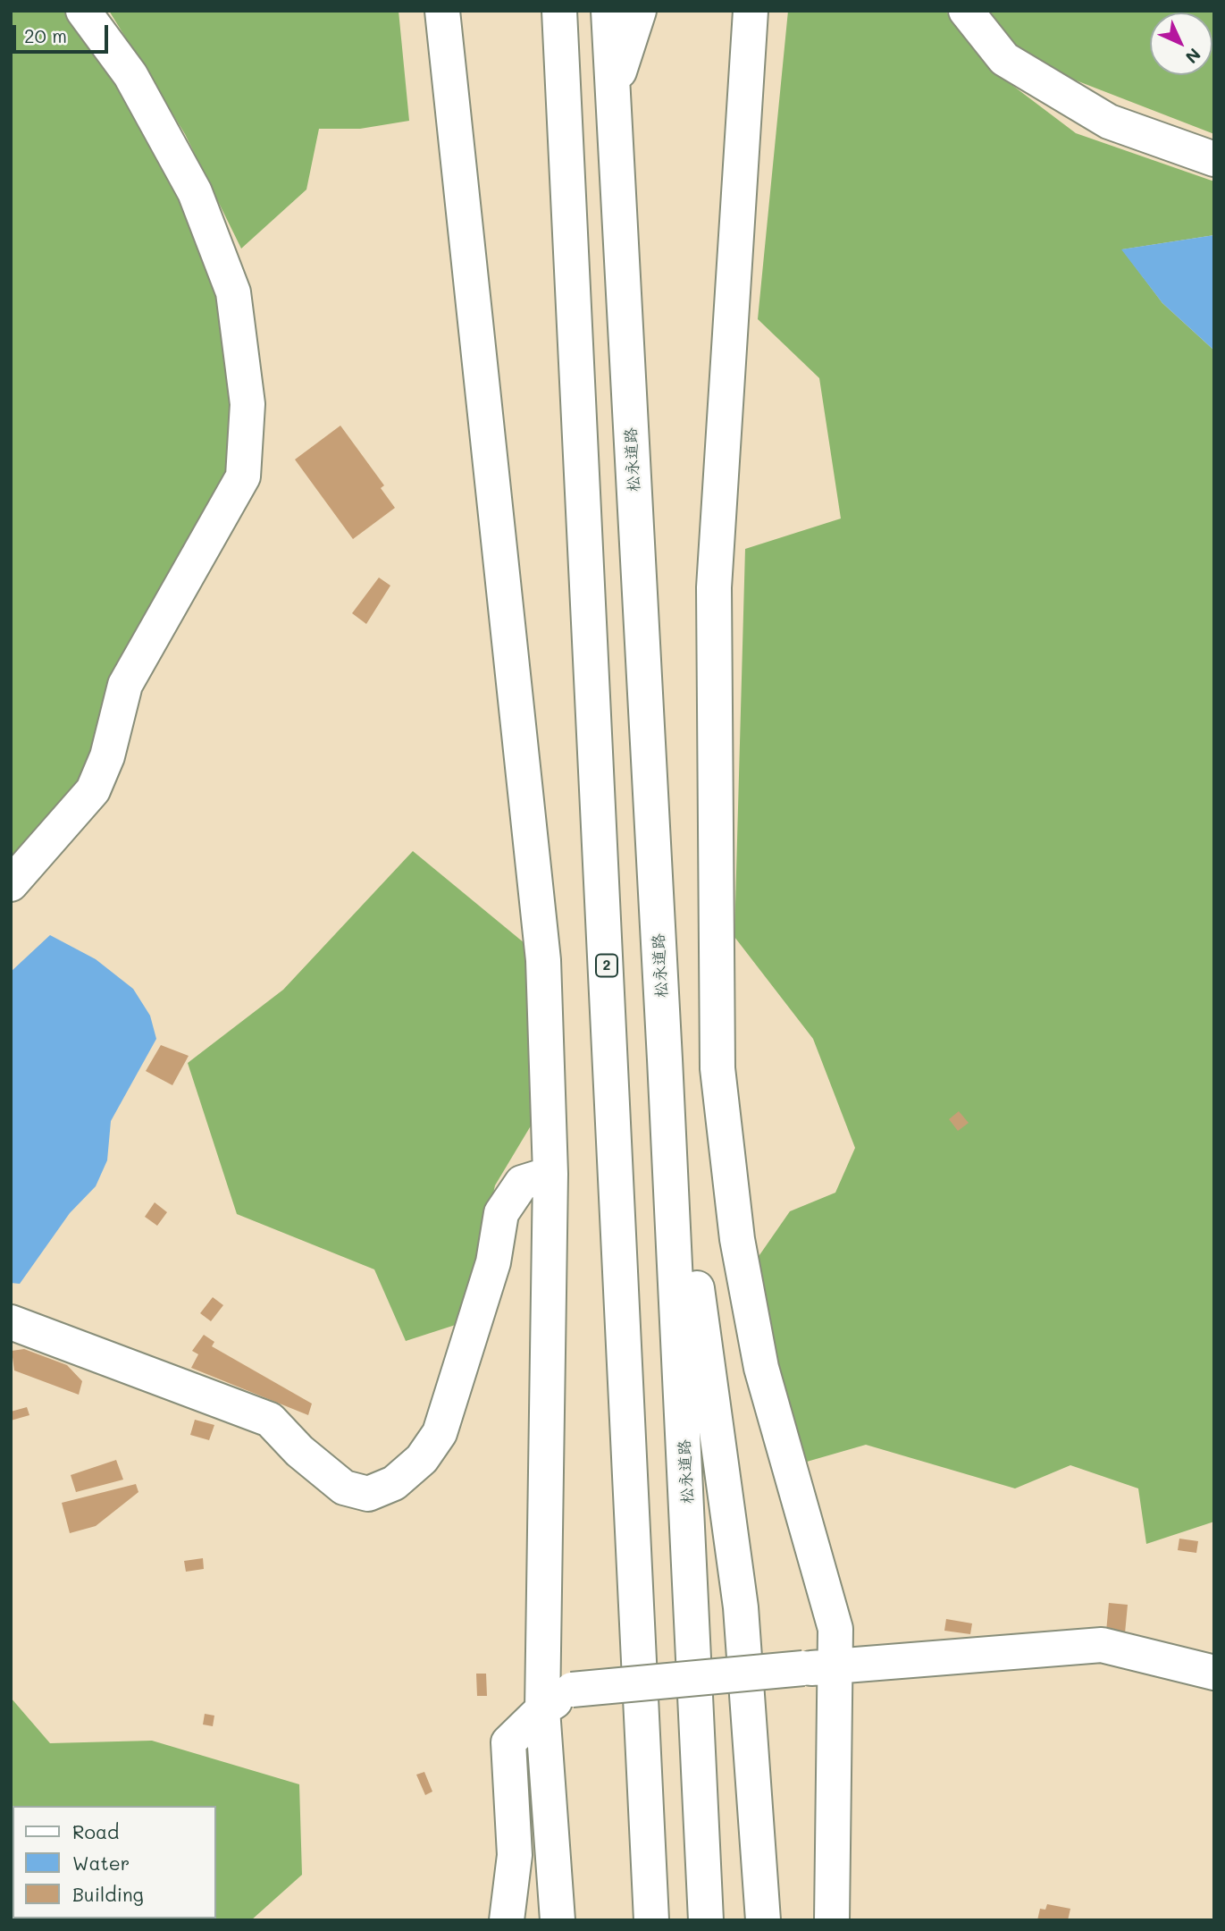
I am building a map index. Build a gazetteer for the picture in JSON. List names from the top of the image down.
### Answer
{
  "streets": {
    "main road": ["松永道路", "2"]
  },
  "legend": ["Road", "Water", "Building"],
  "scale_bar": "20 m",
  "north": "bottom right"
}
